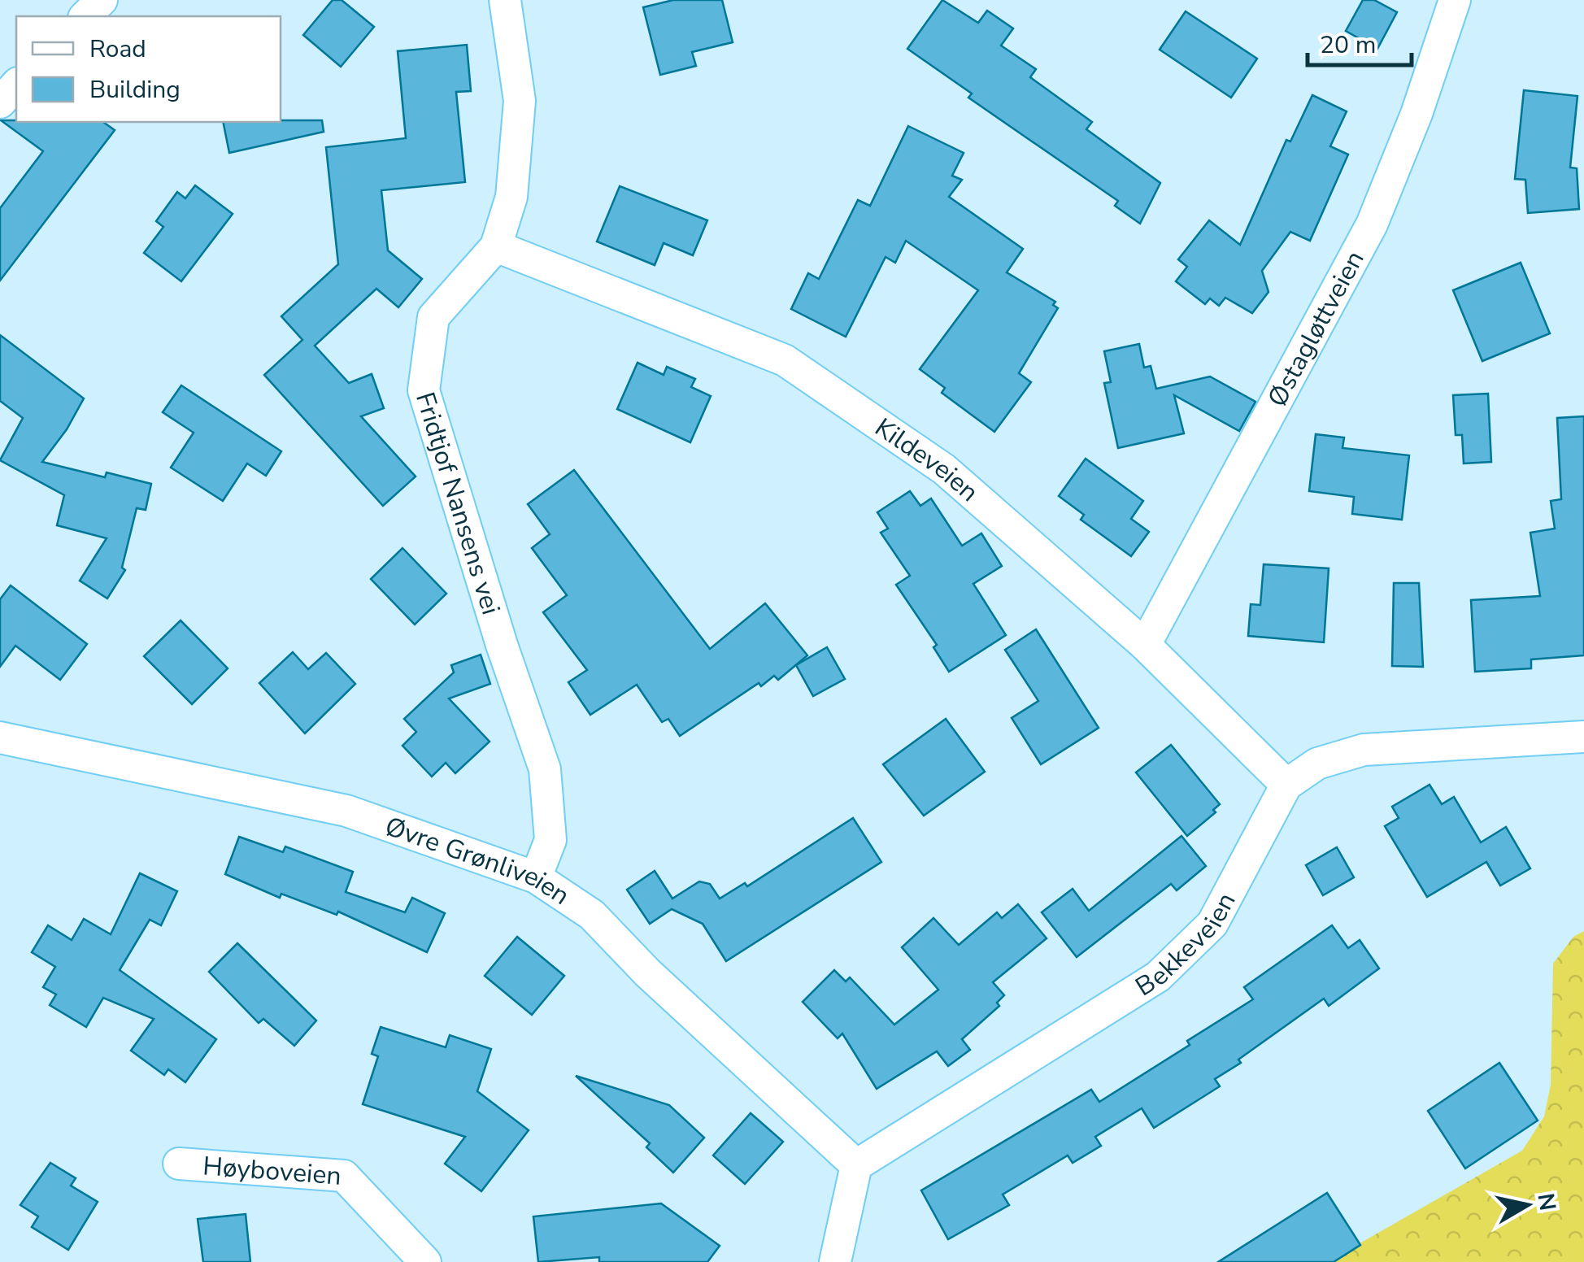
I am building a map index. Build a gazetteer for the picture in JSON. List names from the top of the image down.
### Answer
{
  "streets": {
    "street": [
      "Østagløttveien",
      "Kildeveien",
      "Fridtjof Nansens vei",
      "Øvre Grønliveien",
      "Bekkeveien",
      "Høyboveien"
    ]
  },
  "crossings": [
    ["Østagløttveien", "Kildeveien"],
    ["Kildeveien", "Fridtjof Nansens vei"],
    ["Kildeveien", "Bekkeveien"],
    ["Fridtjof Nansens vei", "Øvre Grønliveien"],
    ["Øvre Grønliveien", "Bekkeveien"]
  ],
  "legend": ["Road", "Building"],
  "scale_bar": "20 m",
  "north": "right"
}
